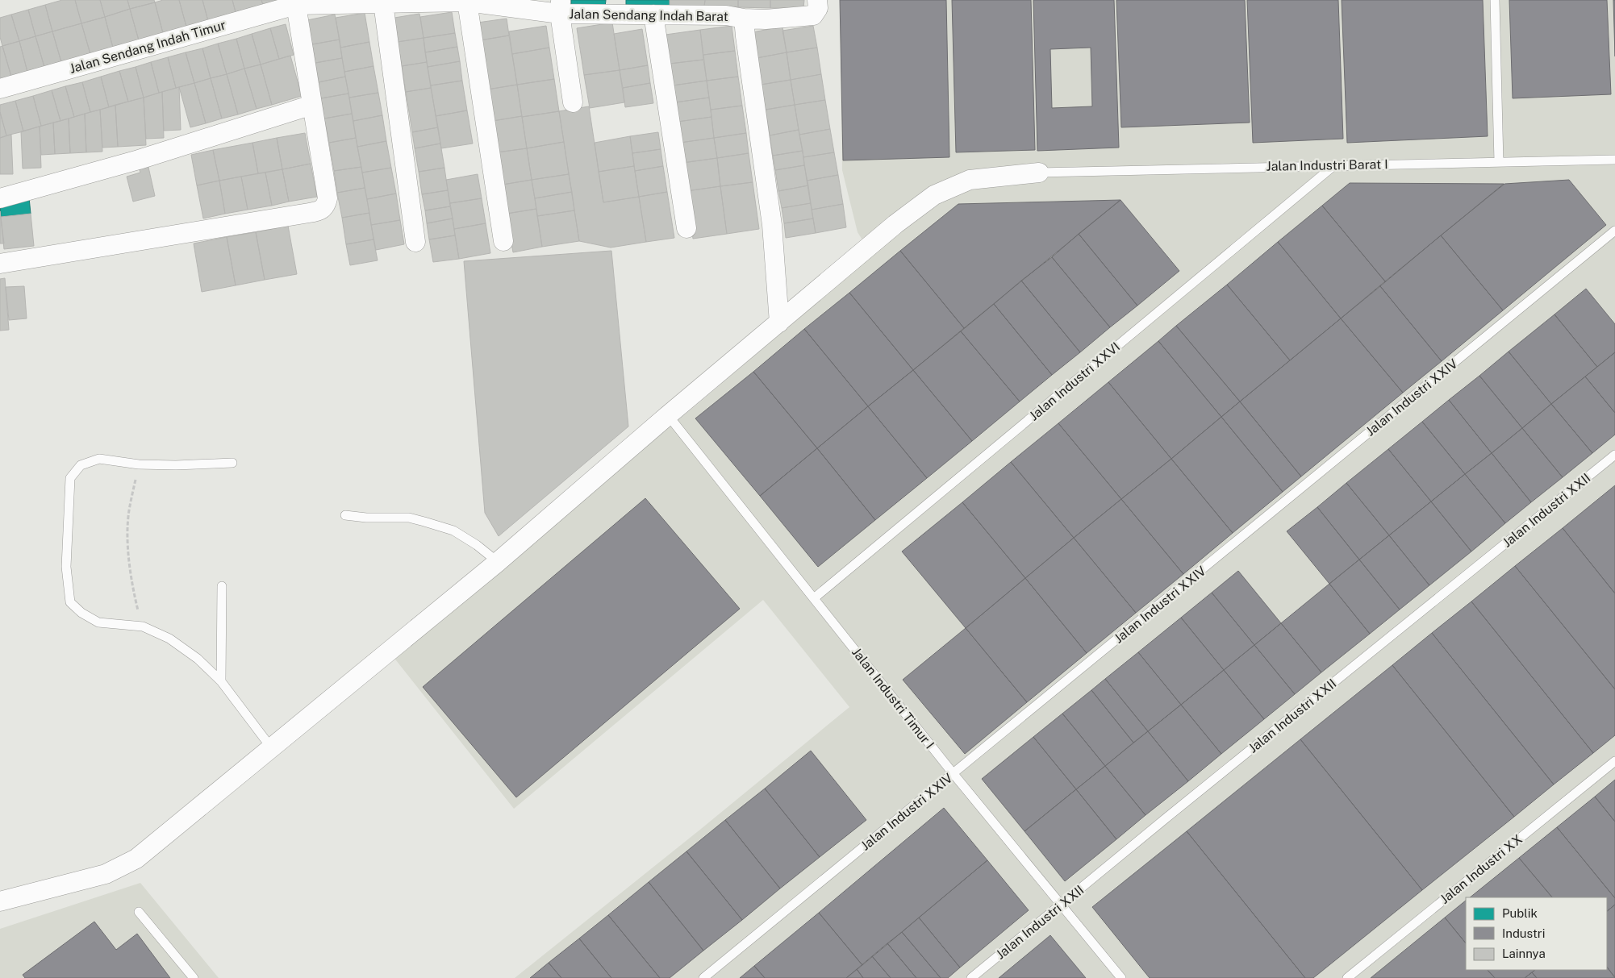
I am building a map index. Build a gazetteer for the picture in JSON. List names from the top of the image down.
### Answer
{
  "streets": {
    "street": ["Jalan Sendang Indah Barat", "Jalan Sendang Indah Timur"],
    "lane": [
      "Jalan Industri Barat I",
      "Jalan Industri XXVI",
      "Jalan Industri XXIV",
      "Jalan Industri XXII",
      "Jalan Industri Timur I",
      "Jalan Industri XX"
    ]
  },
  "crossings": [
    ["Jalan Sendang Indah Barat", "Jalan Sendang Indah Timur"],
    ["Jalan Industri Barat I", "Jalan Industri XXVI"],
    ["Jalan Industri XXVI", "Jalan Industri Timur I"],
    ["Jalan Industri XXIV", "Jalan Industri Timur I"],
    ["Jalan Industri XXII", "Jalan Industri Timur I"]
  ],
  "legend": ["Publik", "Industri", "Lainnya"]
}
